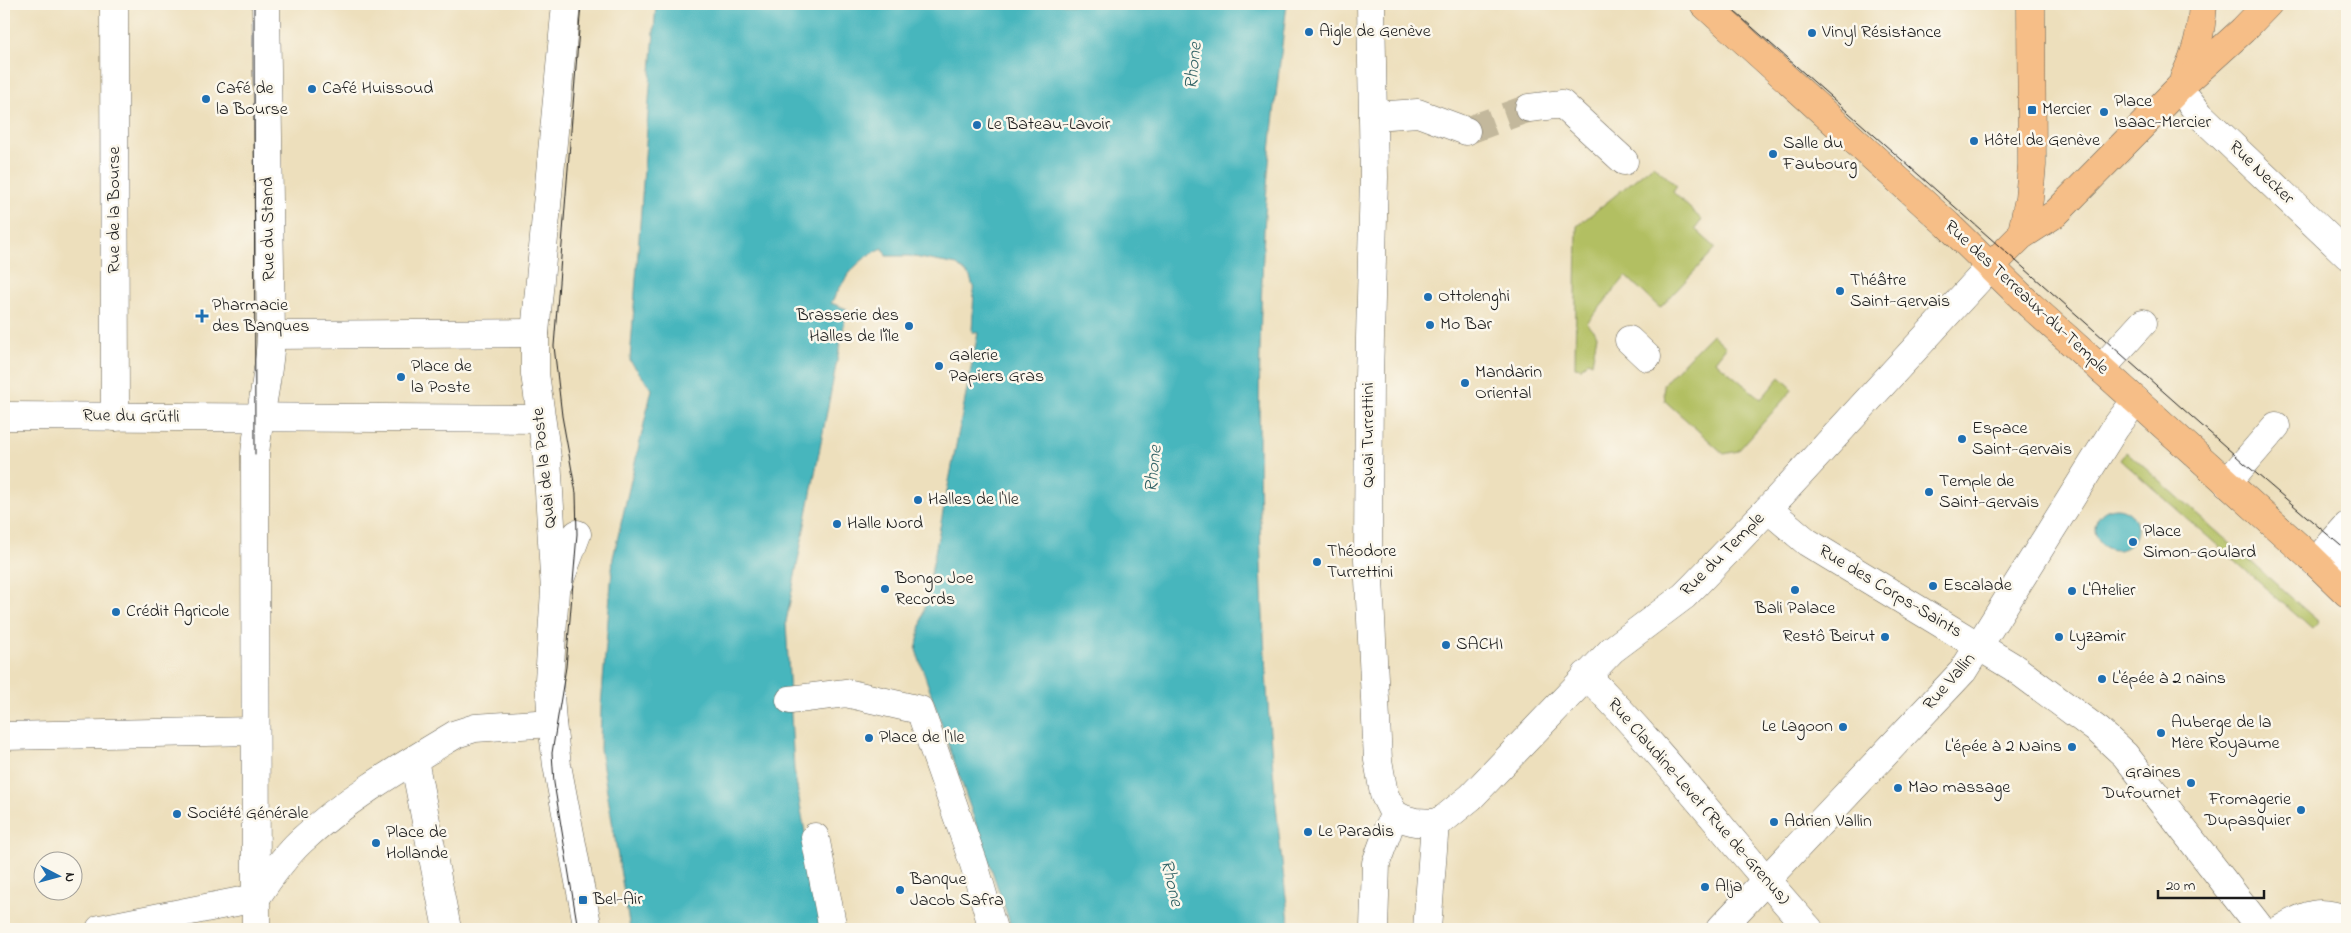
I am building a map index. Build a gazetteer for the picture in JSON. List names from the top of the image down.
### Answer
{
  "streets": {
    "main road": ["Rue des Terreaux-du-Temple"],
    "street": [
      "Rue Necker",
      "Rue de la Bourse",
      "Rue du Stand",
      "Rue du Grütli",
      "Quai Turrettini",
      "Quai de la Poste",
      "Rue du Temple",
      "Rue des Corps-Saints",
      "Rue Vallin",
      "Rue Claudine-Levet (Rue de-Grenus)"
    ]
  },
  "crossings": [
    ["Rue de la Bourse", "Rue du Grütli"],
    ["Rue du Stand", "Rue du Grütli"],
    ["Rue des Terreaux-du-Temple", "Rue du Temple"],
    ["Rue des Terreaux-du-Temple", "Rue Vallin"],
    ["Rue du Temple", "Rue des Corps-Saints"],
    ["Rue du Temple", "Rue Claudine-Levet (Rue de-Grenus)"],
    ["Rue des Corps-Saints", "Rue Vallin"],
    ["Rue Vallin", "Rue Claudine-Levet (Rue de-Grenus)"]
  ],
  "water": ["Rhone"],
  "places": {
    "other": [
      "Aigle de Genève",
      "Vinyl Résistance",
      "Café Huissoud",
      "Café de la Bourse",
      "Place Isaac-Mercier",
      "Le Bateau-Lavoir",
      "Hôtel de Genève",
      "Salle du Faubourg",
      "Théâtre Saint-Gervais",
      "Ottolenghi",
      "Mo Bar",
      "Brasserie des Halles de l'île",
      "Galerie Papiers Gras",
      "Place de la Poste",
      "Mandarin Oriental",
      "Espace Saint-Gervais",
      "Temple de Saint-Gervais",
      "Halles de l'Ile",
      "Halle Nord",
      "Place Simon-Goulard",
      "Théodore Turrettini",
      "Escalade",
      "Bongo Joe Records",
      "Bali Palace",
      "L'Atelier",
      "Crédit Agricole",
      "Restô Beirut",
      "Lyzamir",
      "SACHI",
      "L'épée à 2 nains",
      "Le Lagoon",
      "Auberge de la Mère Royaume",
      "Place de l'Ile",
      "L'épée à 2 Nains",
      "Graines Dufournet",
      "Mao massage",
      "Fromagerie Dupasquier",
      "Société Générale",
      "Adrien Vallin",
      "Le Paradis",
      "Place de Hollande",
      "Alja",
      "Banque Jacob Safra"
    ],
    "transit": ["Mercier", "Bel-Air"],
    "health": ["Pharmacie des Banques"]
  },
  "scale_bar": "20 m",
  "north": "right"
}
